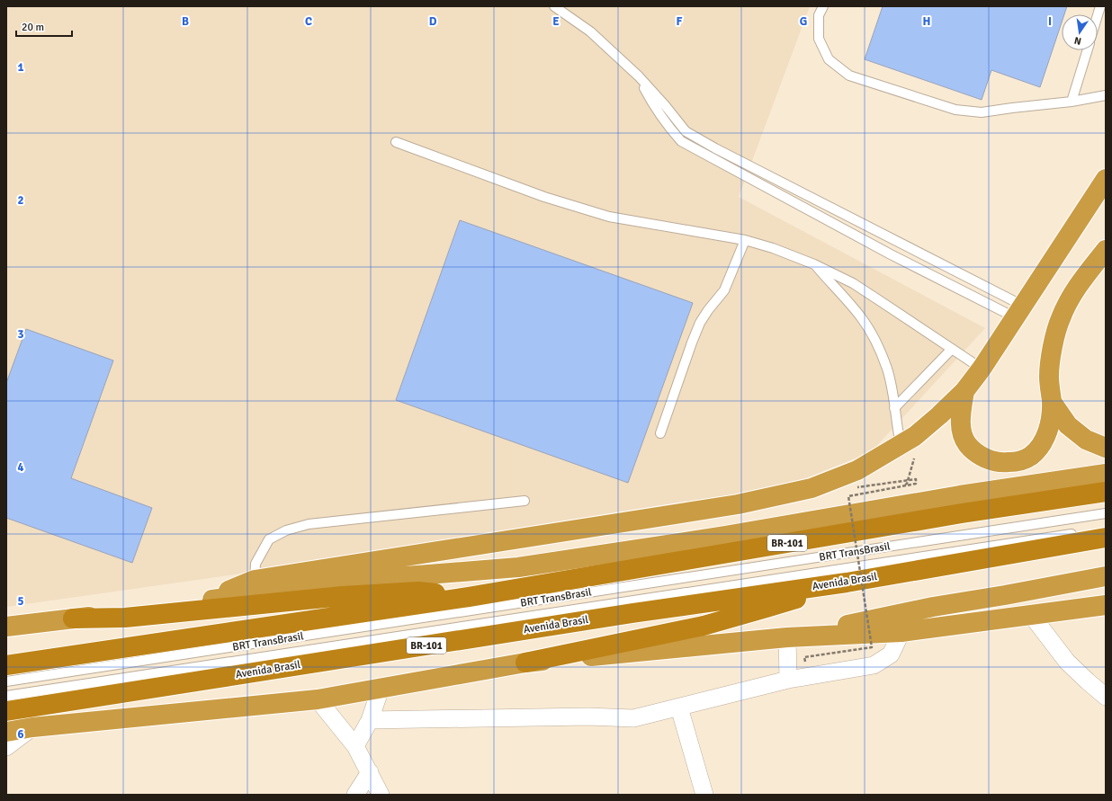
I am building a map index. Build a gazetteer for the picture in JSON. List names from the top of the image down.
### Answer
{
  "streets": {
    "highway": ["BR-101", "Avenida Brasil"],
    "lane": ["BRT TransBrasil"]
  },
  "scale_bar": "20 m",
  "north": "bottom",
  "grid": {
    "columns": [
      "B",
      "C",
      "D",
      "E",
      "F",
      "G",
      "H",
      "I"
    ],
    "rows": [
      "1",
      "2",
      "3",
      "4",
      "5",
      "6"
    ]
  }
}
